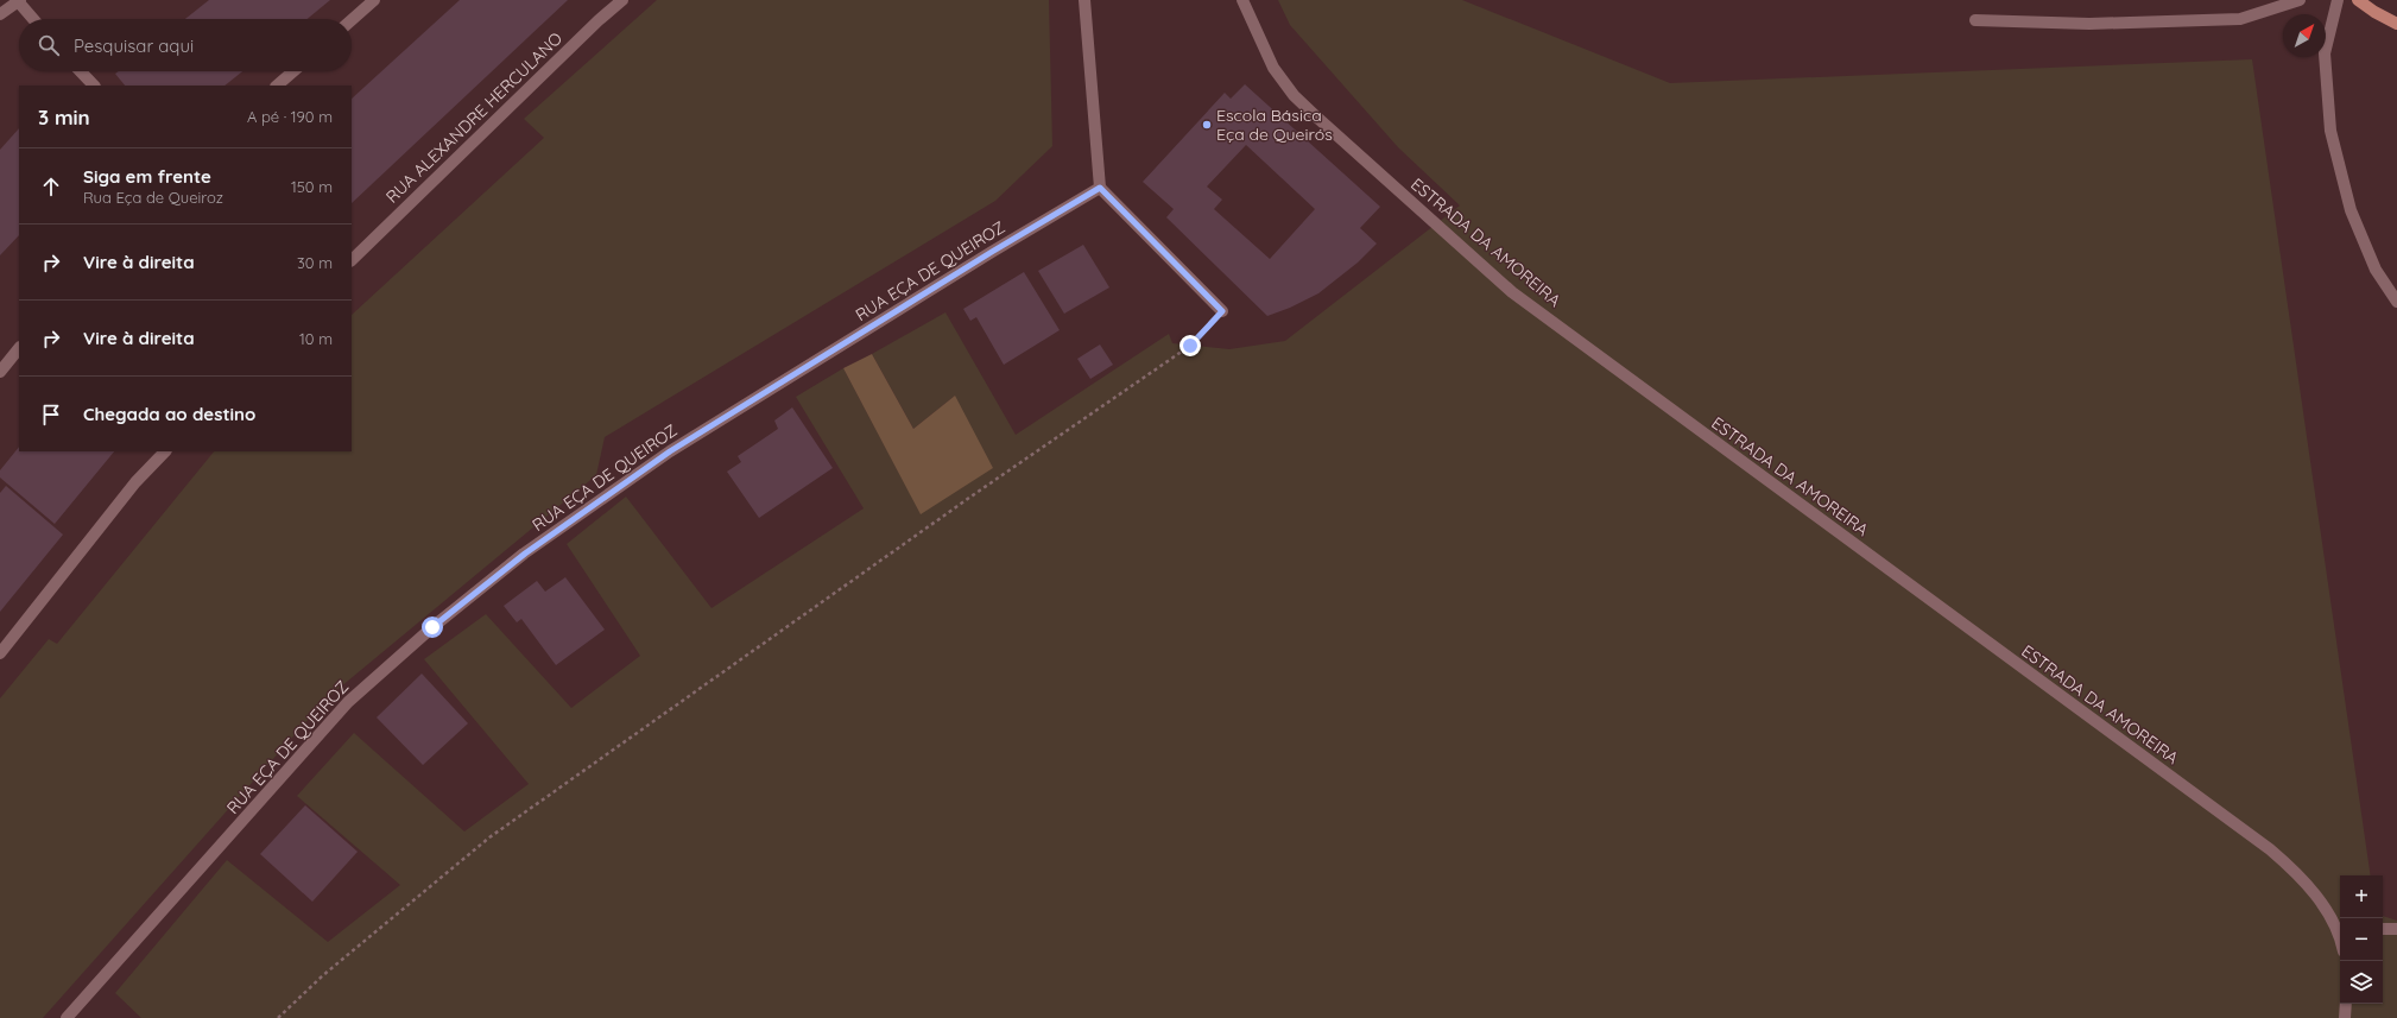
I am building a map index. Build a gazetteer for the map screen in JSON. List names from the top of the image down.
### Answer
{
  "streets": {
    "street": ["RUA ALEXANDRE HERCULANO", "ESTRADA DA AMOREIRA", "RUA EÇA DE QUEIROZ"]
  },
  "places": ["Escola Básica Eça de Queirós"],
  "north": "top right",
  "page": {
    "search": "Pesquisar aqui",
    "heading": ["3 min", "A pé · 190 m"],
    "list": [
      ["Siga em frente", "Rua Eça de Queiroz", "150 m"],
      ["Vire à direita", "30 m"],
      ["Vire à direita", "10 m"],
      "Chegada ao destino"
    ],
    "map_buttons": ["+", "−"]
  }
}
